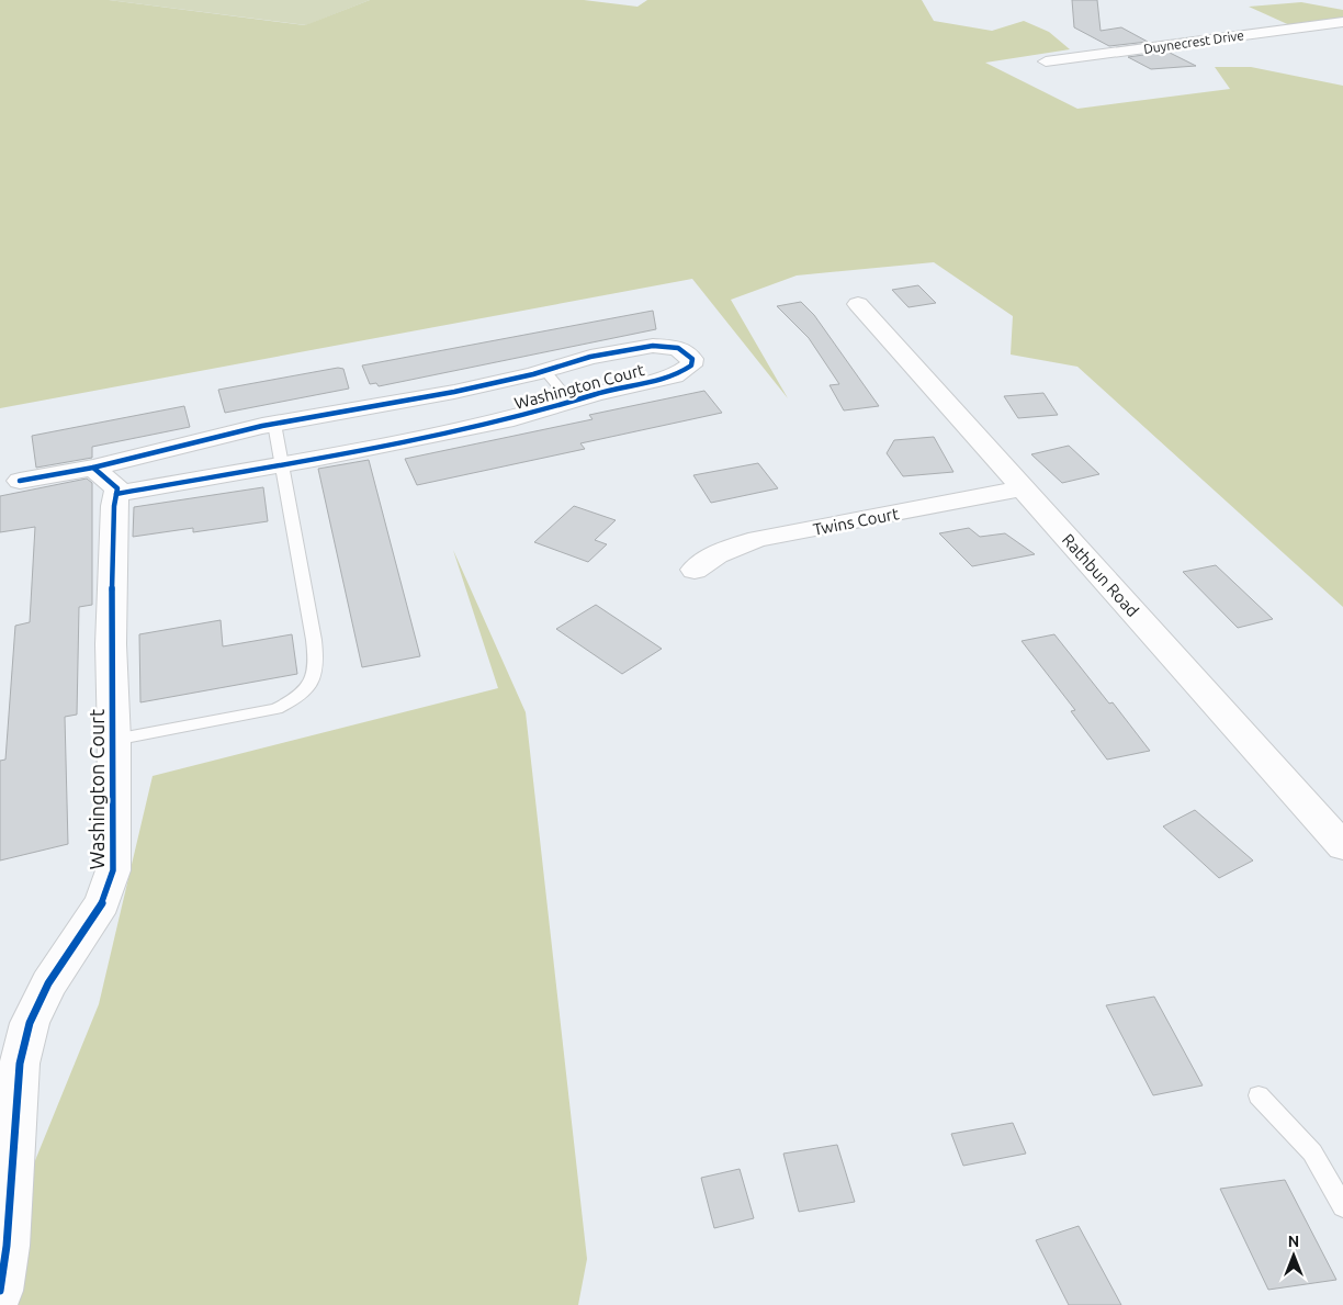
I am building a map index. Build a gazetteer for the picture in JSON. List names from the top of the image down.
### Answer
{
  "streets": {
    "street": [
      "Duynecrest Drive",
      "Washington Court",
      "Twins Court",
      "Rathbun Road"
    ]
  },
  "crossings": [
    ["Twins Court", "Rathbun Road"]
  ],
  "north": "top"
}
